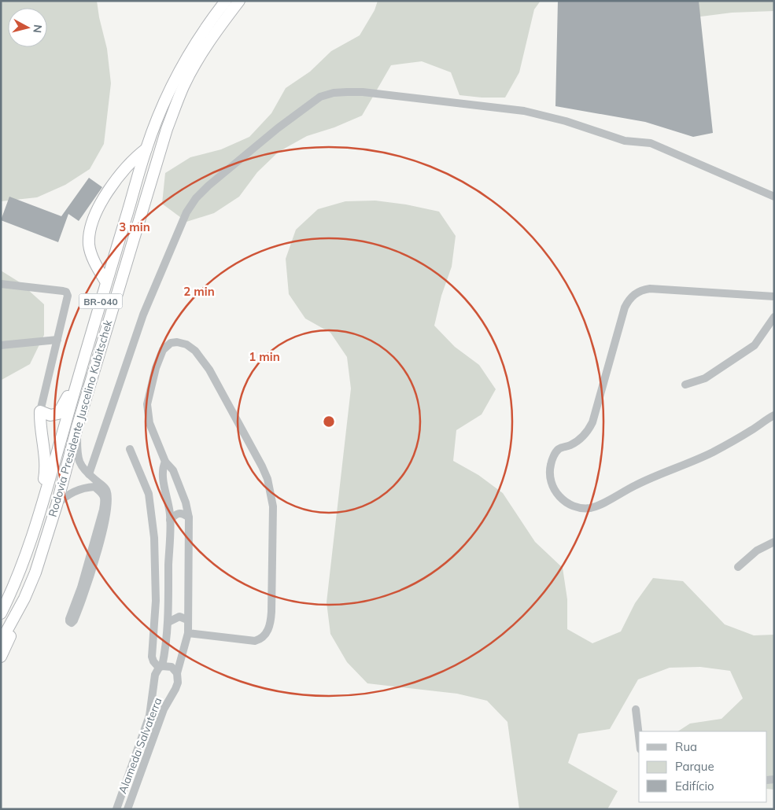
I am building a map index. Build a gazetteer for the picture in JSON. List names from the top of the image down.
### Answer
{
  "streets": {
    "highway": ["BR-040", "Rodovia Presidente Juscelino Kubitschek"],
    "street": ["Alameda Salvaterra"]
  },
  "legend": ["Rua", "Parque", "Edifício"],
  "north": "right",
  "rings": ["3 min", "2 min", "1 min"]
}
